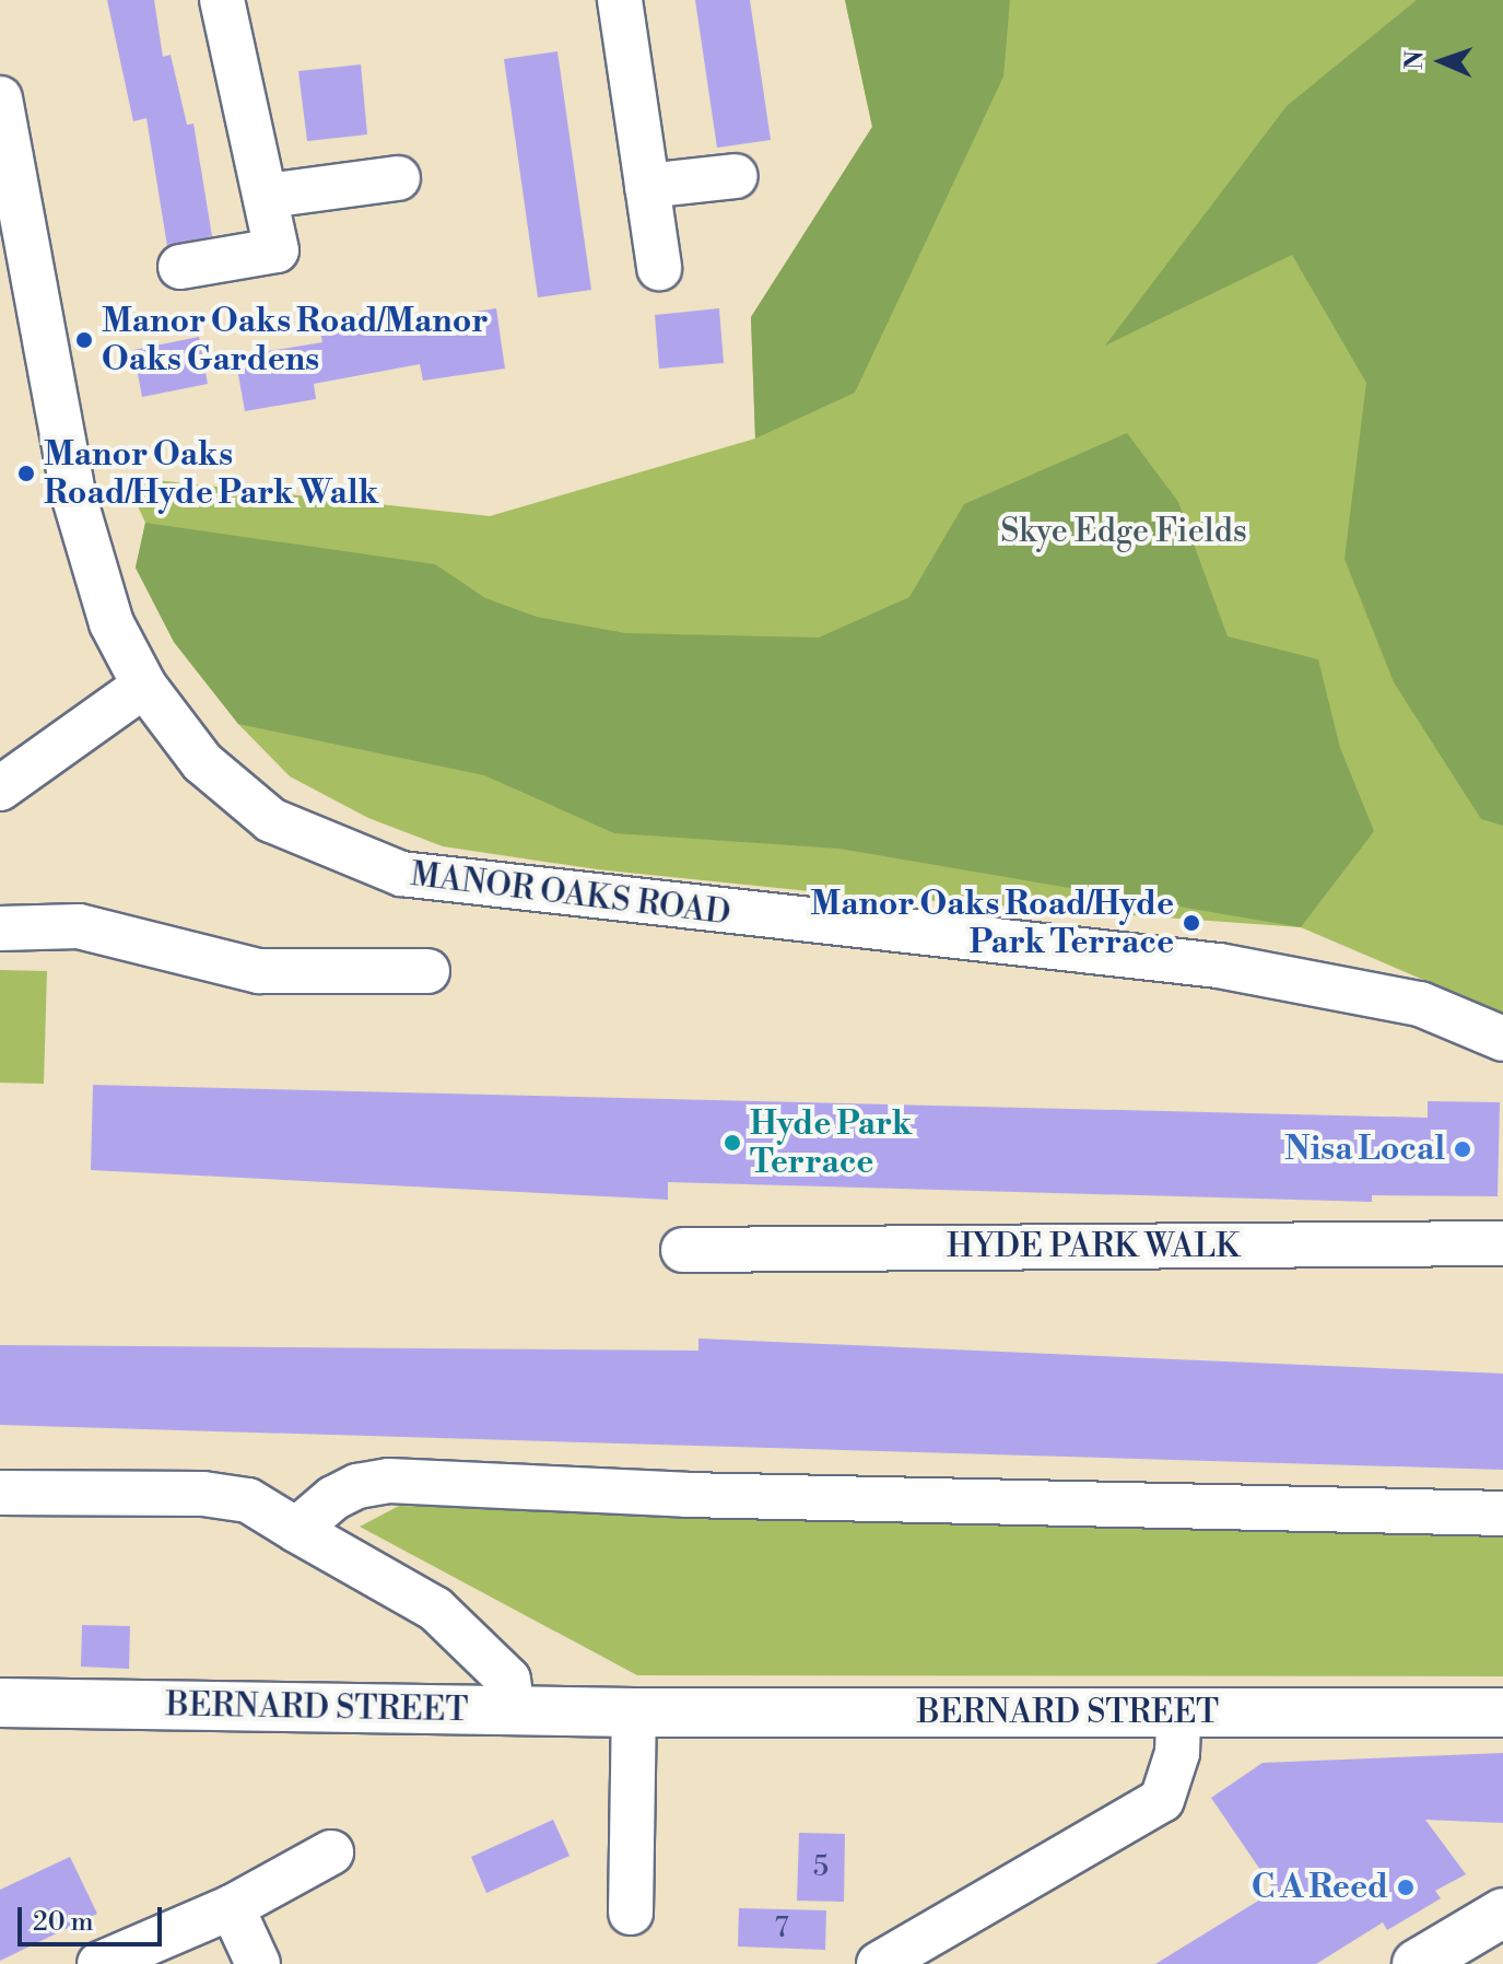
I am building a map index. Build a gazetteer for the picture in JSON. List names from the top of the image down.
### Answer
{
  "streets": {
    "main road": ["BERNARD STREET"],
    "street": ["MANOR OAKS ROAD", "HYDE PARK WALK"]
  },
  "parks": ["Skye Edge Fields"],
  "places": [
    "Manor Oaks Road/Manor Oaks Gardens",
    "Manor Oaks Road/Hyde Park Walk",
    "Manor Oaks Road/Hyde Park Terrace",
    "Hyde Park Terrace",
    "Nisa Local",
    "C A Reed"
  ],
  "house_numbers": ["5", "7"],
  "scale_bar": "20 m",
  "north": "left"
}
